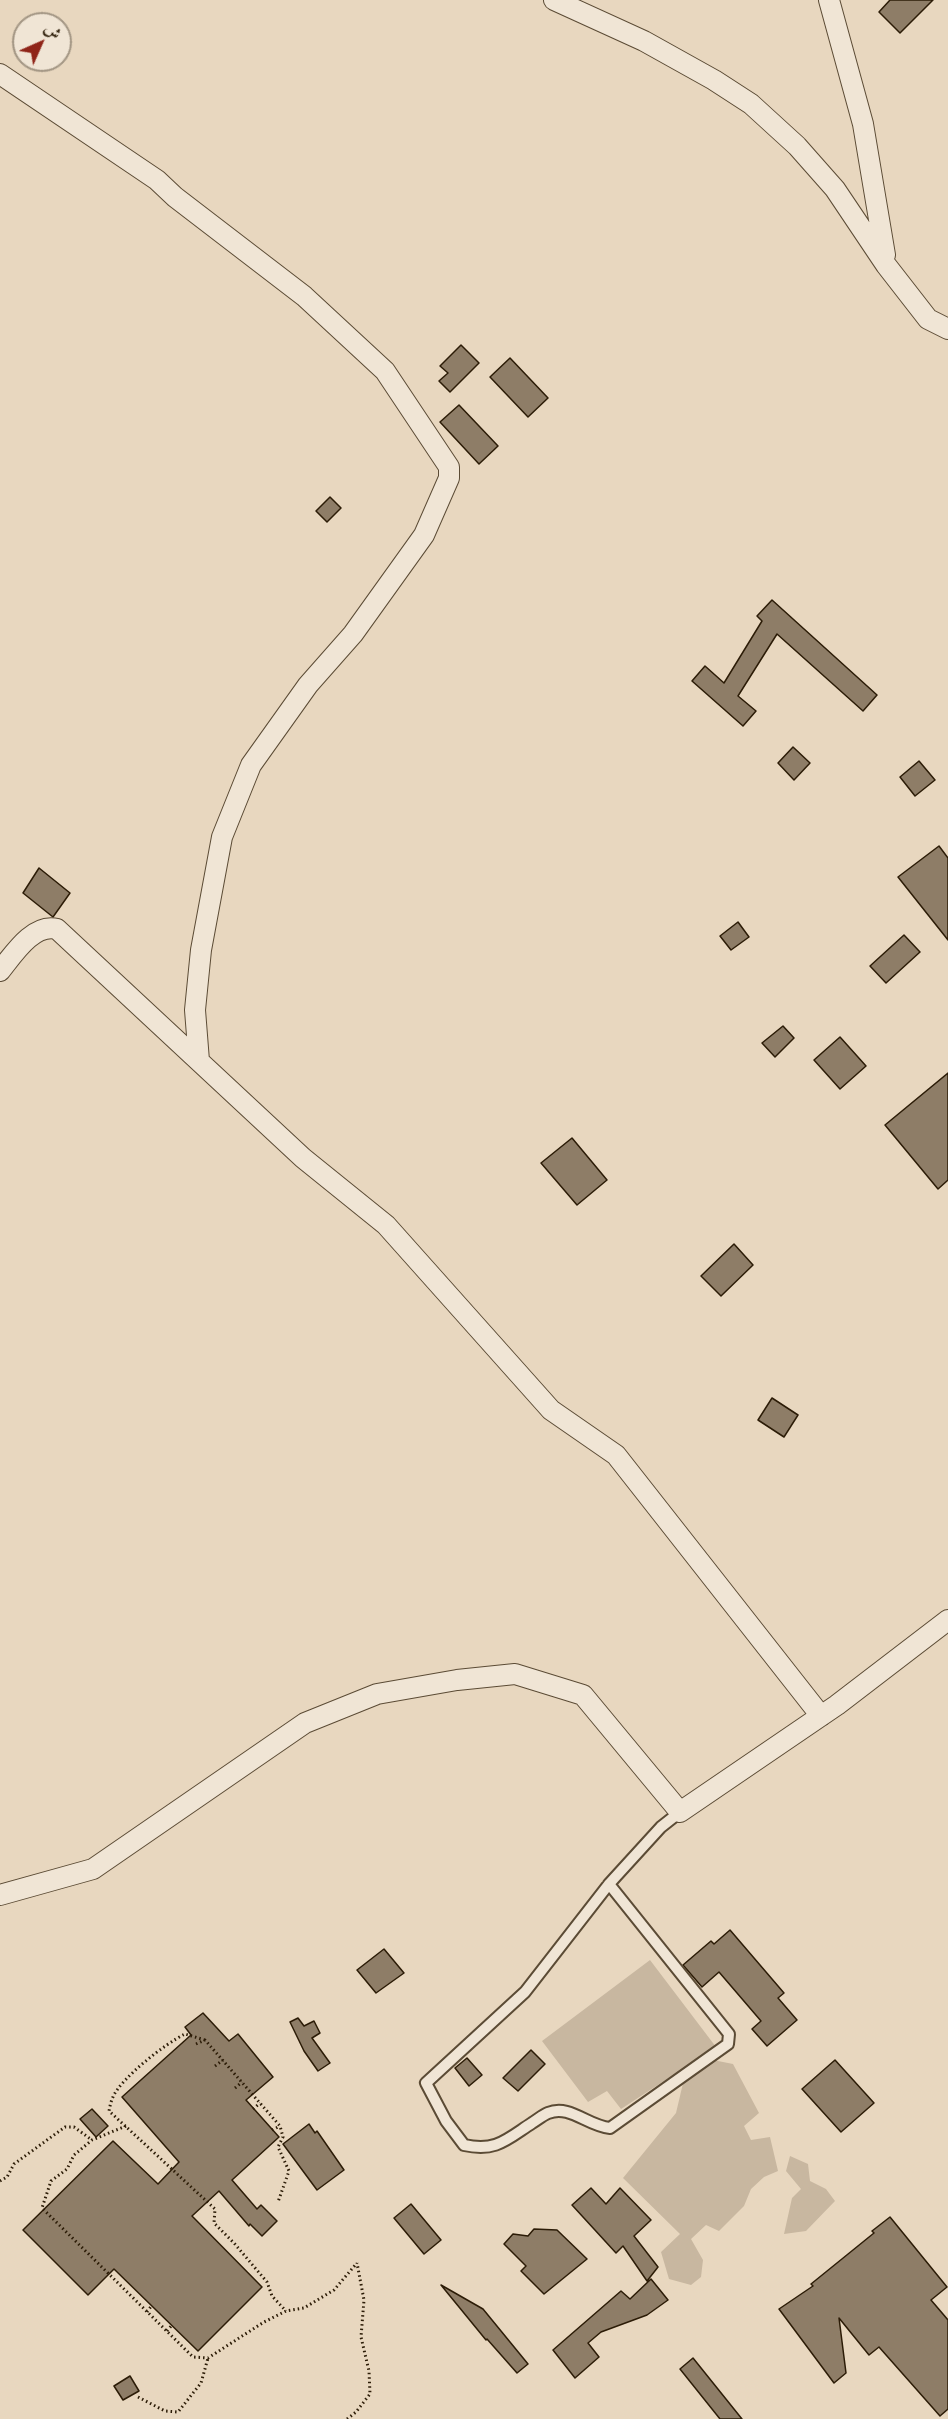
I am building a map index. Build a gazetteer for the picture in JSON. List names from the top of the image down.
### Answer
{
  "north": "top right"
}
